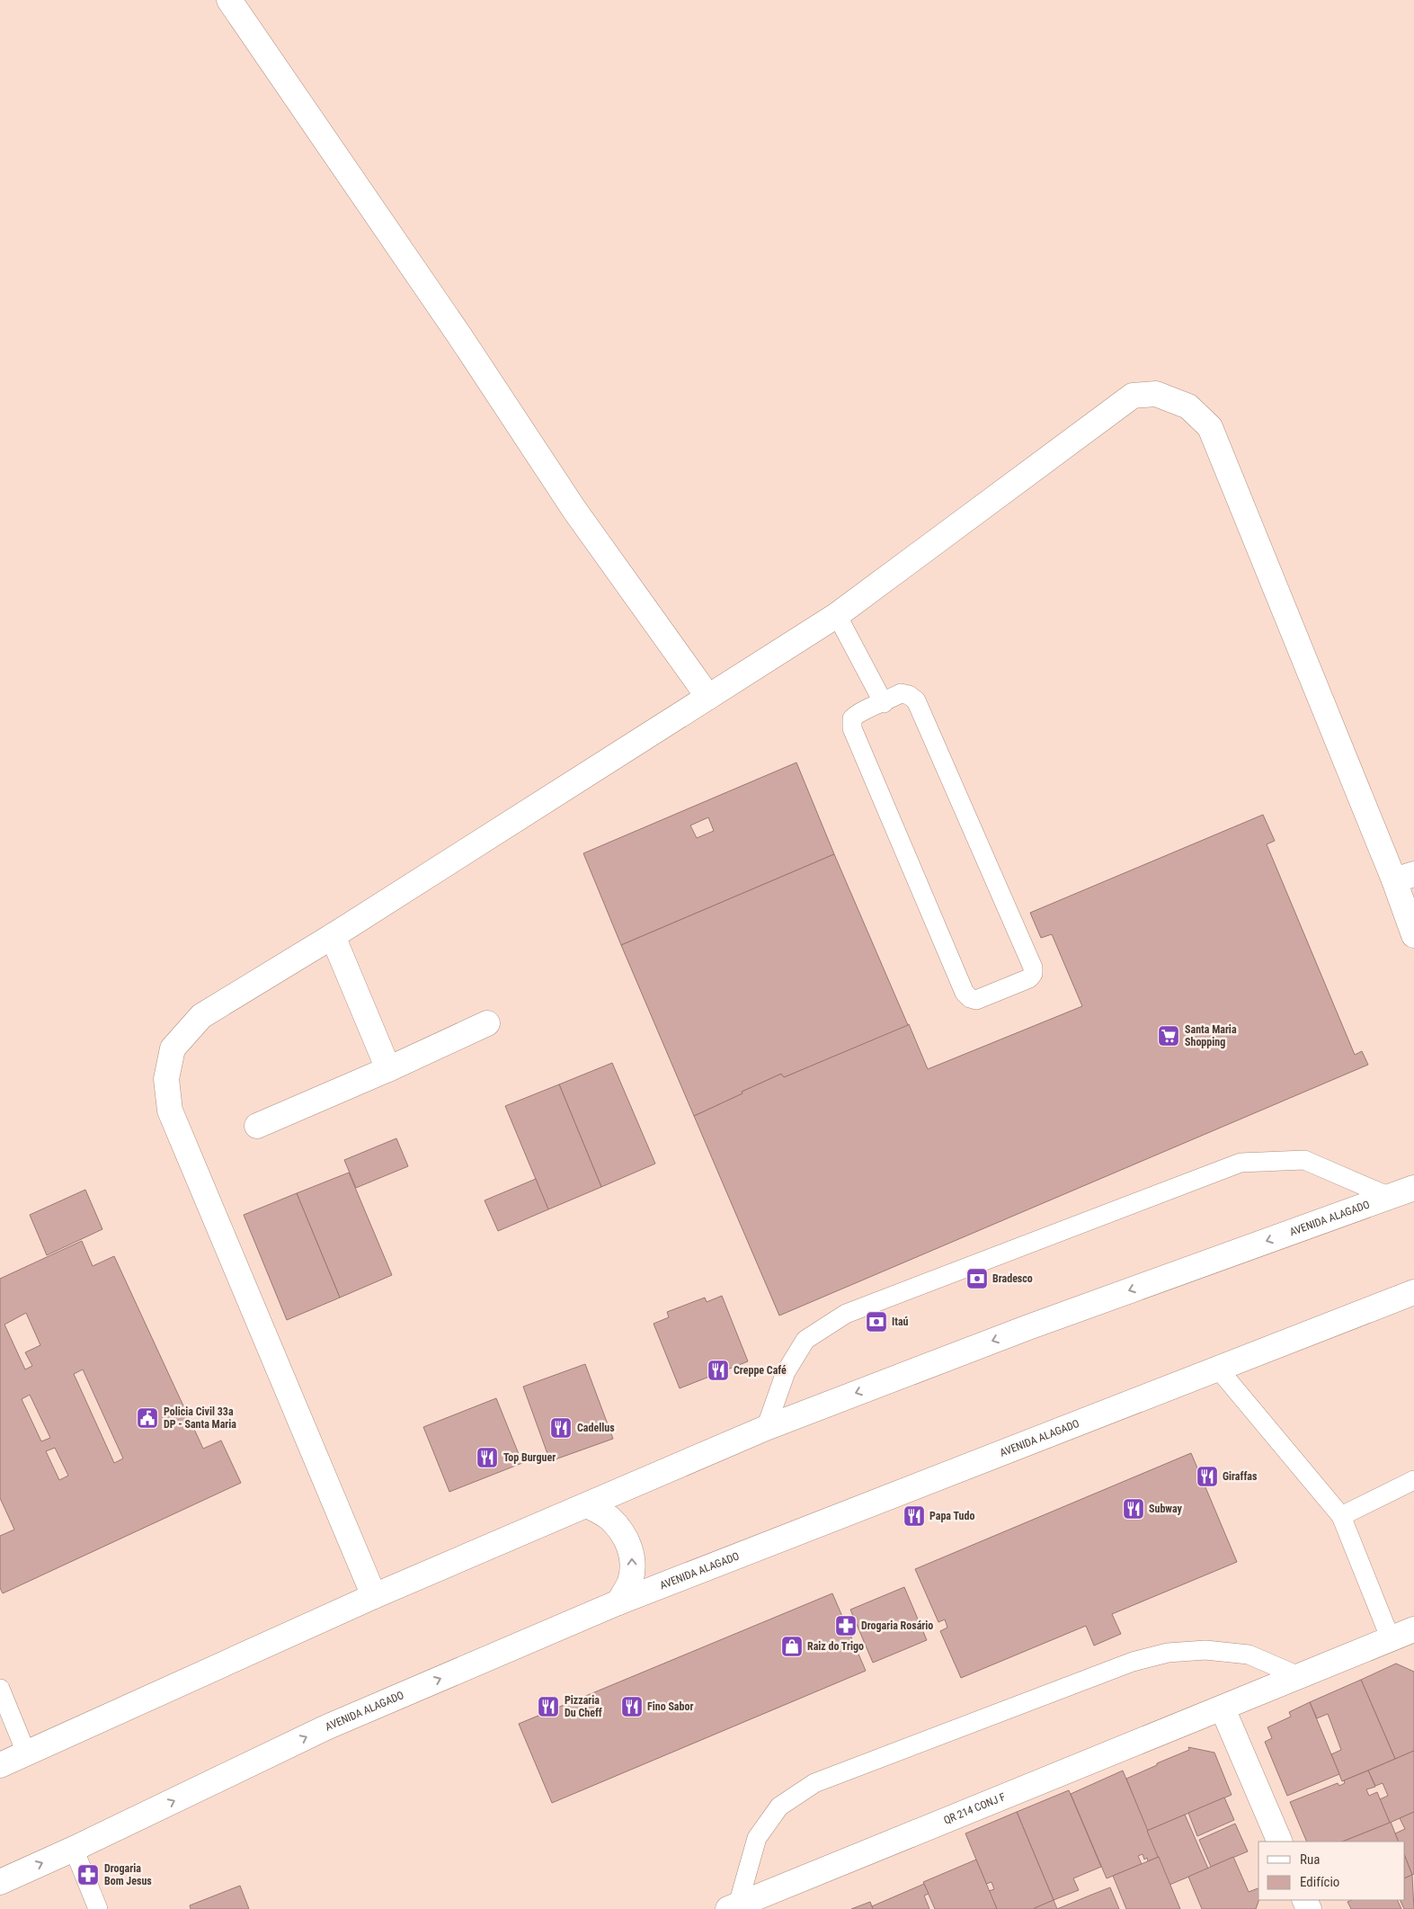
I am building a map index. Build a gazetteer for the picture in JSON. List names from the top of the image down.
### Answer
{
  "streets": {
    "street": ["AVENIDA ALAGADO", "QR 214 CONJ F"]
  },
  "places": {
    "supermarket": ["Santa Maria Shopping"],
    "bank": ["Bradesco", "Itaú"],
    "restaurant": [
      "Creppe Café",
      "Cadellus",
      "Top Burguer",
      "Giraffas",
      "Subway",
      "Papa Tudo",
      "Pizzaria Du Cheff",
      "Fino Sabor"
    ],
    "public building": ["Policia Civil 33a DP - Santa Maria"],
    "pharmacy": ["Drogaria Rosário", "Drogaria Bom Jesus"],
    "shop": ["Raiz do Trigo"]
  },
  "legend": ["Rua", "Edifício"]
}
